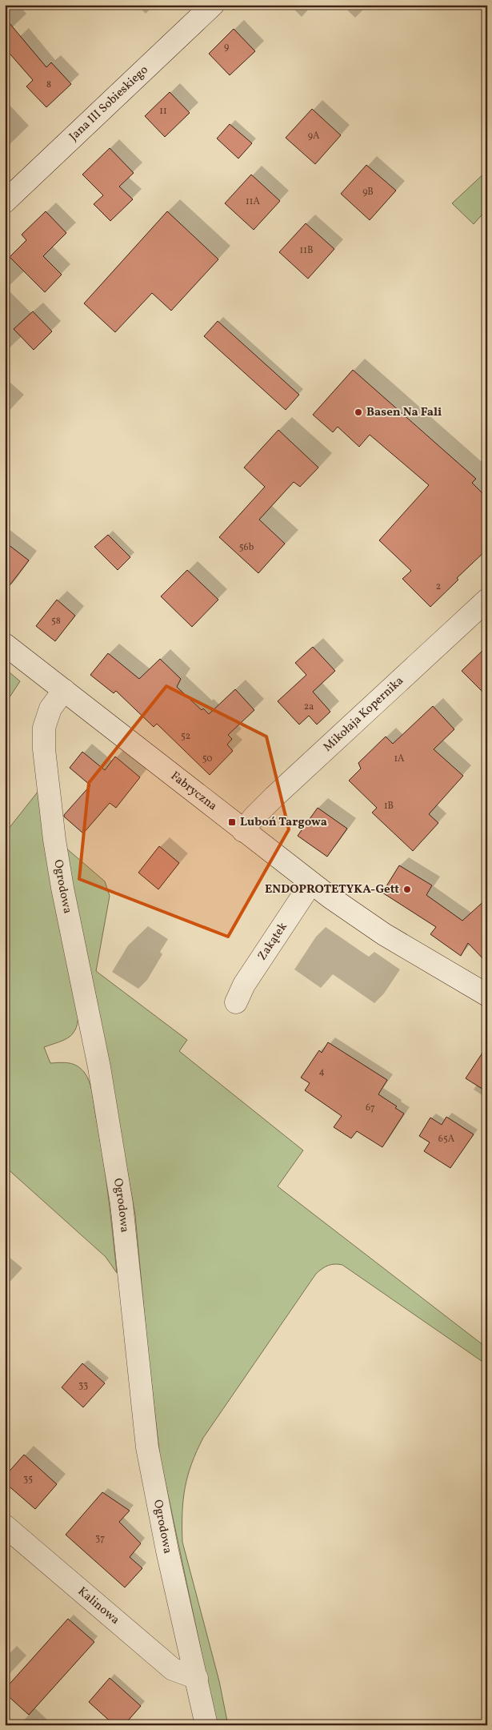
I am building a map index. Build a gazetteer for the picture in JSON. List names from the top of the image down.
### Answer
{
  "streets": {
    "street": [
      "Jana III Sobieskiego",
      "Mikołaja Kopernika",
      "Fabryczna",
      "Ogrodowa",
      "Zakątek",
      "Kalinowa"
    ]
  },
  "crossings": [
    ["Mikołaja Kopernika", "Fabryczna"],
    ["Fabryczna", "Ogrodowa"],
    ["Fabryczna", "Zakątek"],
    ["Ogrodowa", "Kalinowa"]
  ],
  "places": {
    "other": ["Basen Na Fali", "ENDOPROTETYKA-Gett"],
    "transit": ["Luboń Targowa"]
  },
  "house_numbers": [
    "9",
    "8",
    "11",
    "9A",
    "9B",
    "11A",
    "11B",
    "56b",
    "2",
    "58",
    "2a",
    "52",
    "50",
    "1A",
    "1B",
    "4",
    "67",
    "65A",
    "33",
    "35",
    "37"
  ]
}
